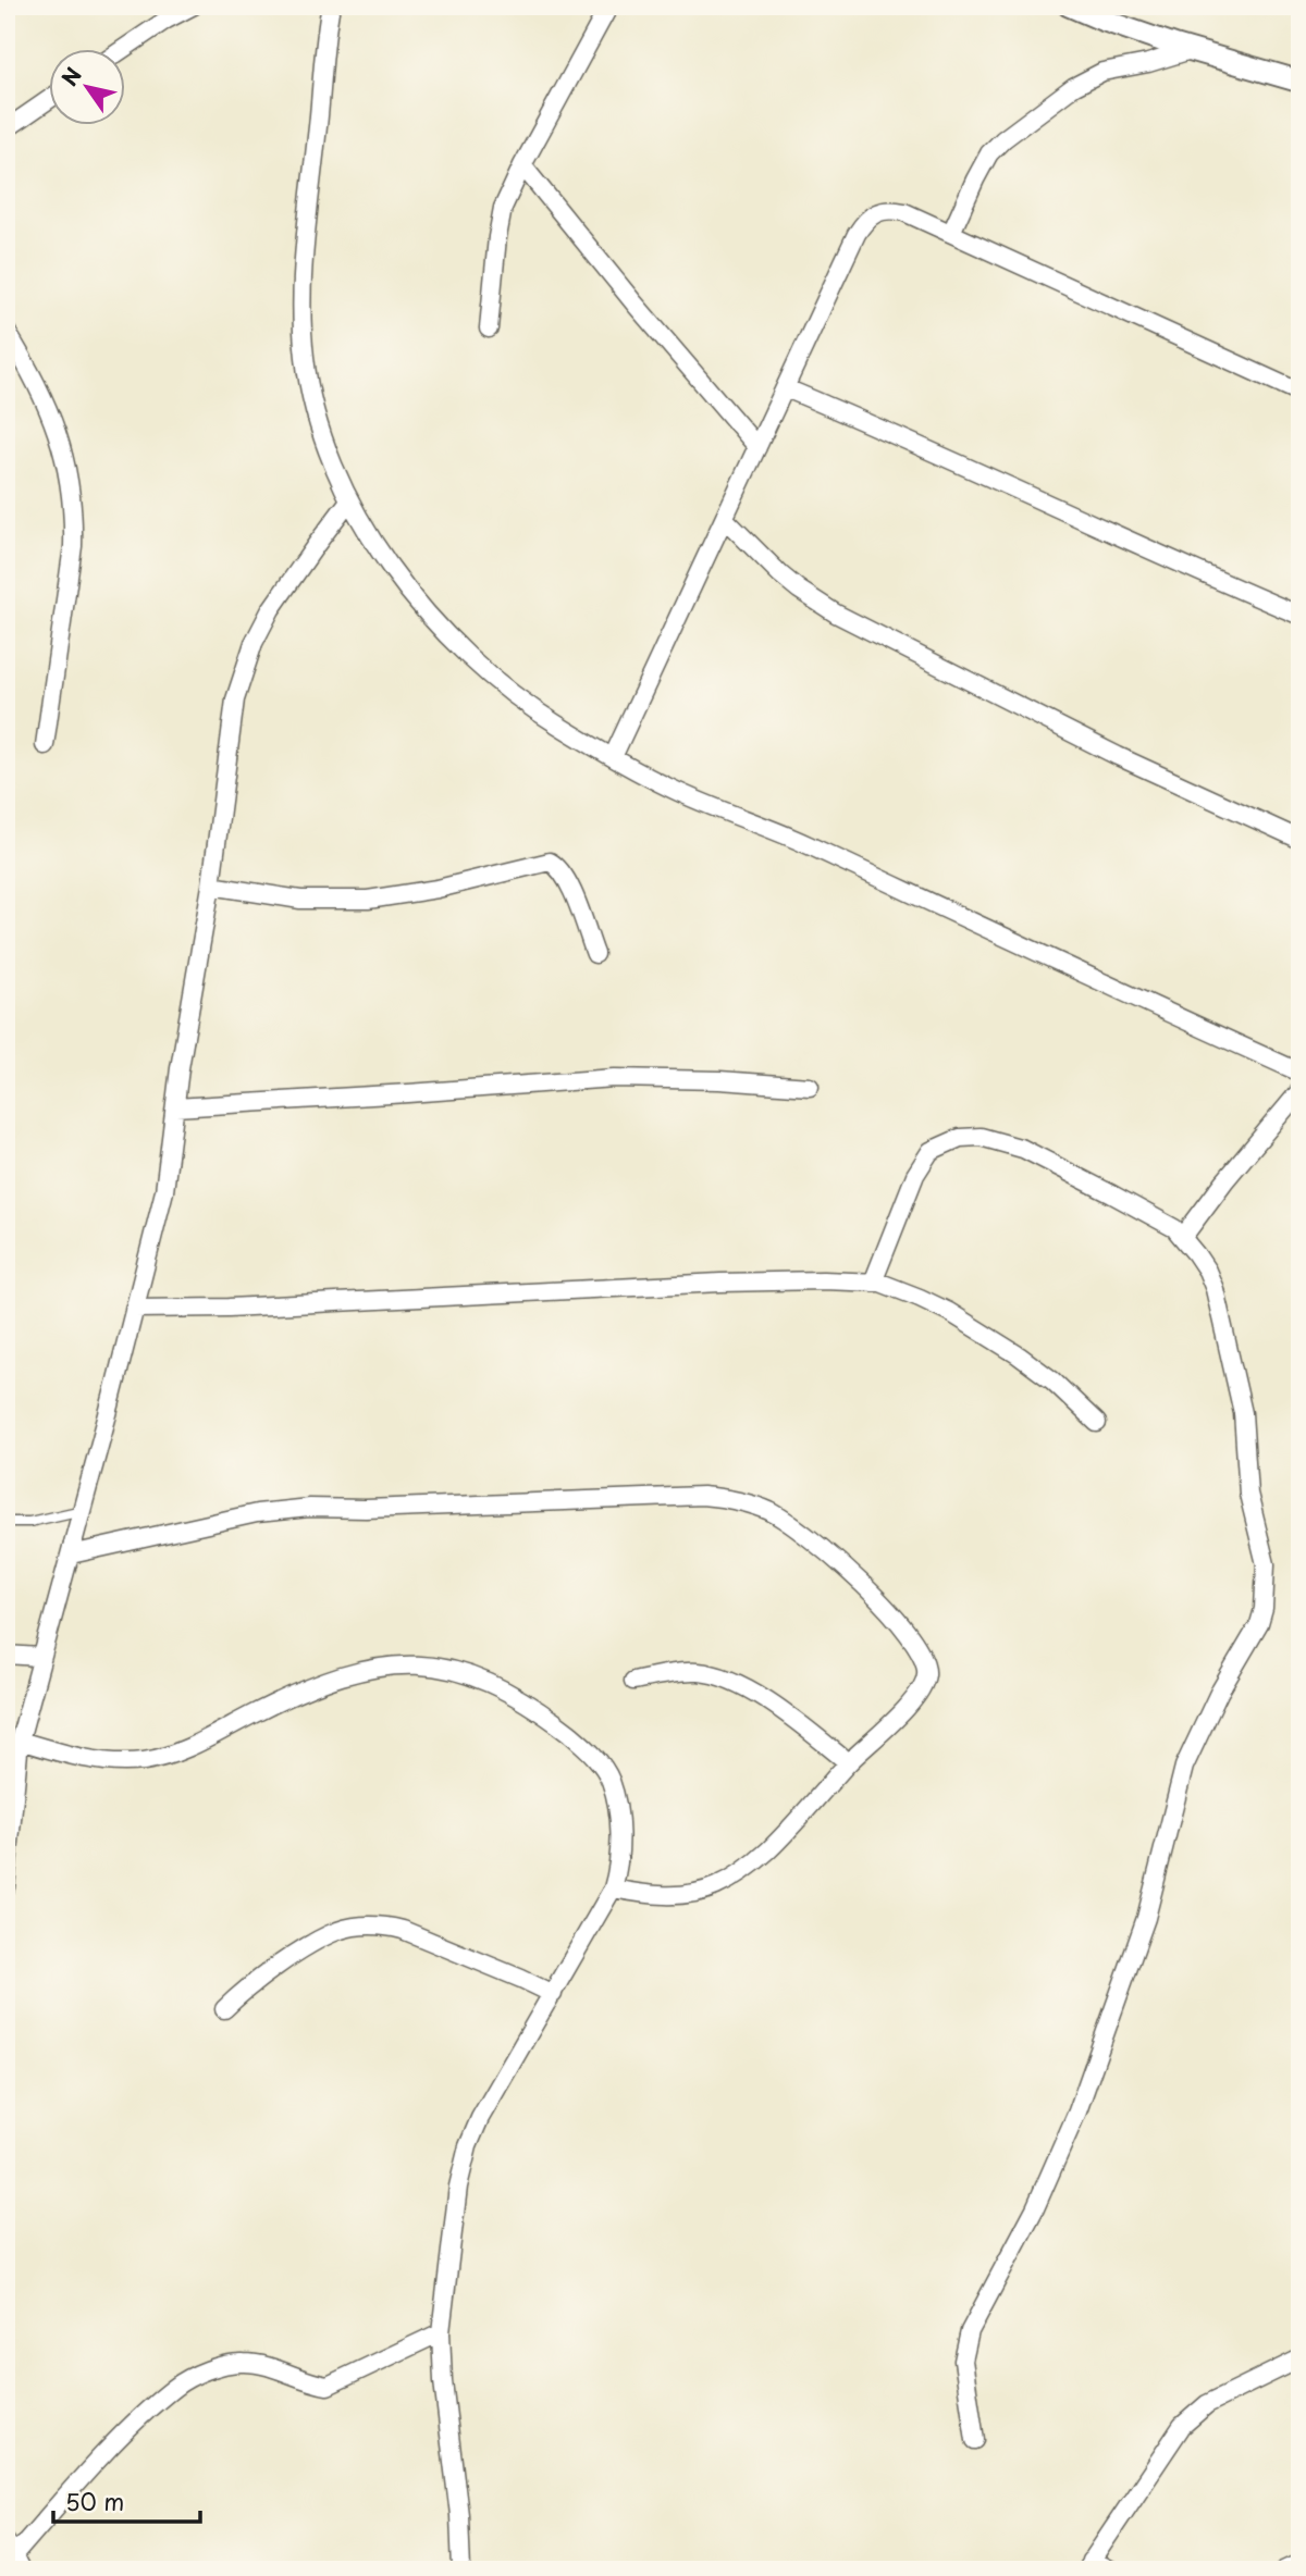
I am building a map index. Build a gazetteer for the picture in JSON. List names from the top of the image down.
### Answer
{
  "scale_bar": "50 m",
  "north": "top left"
}
